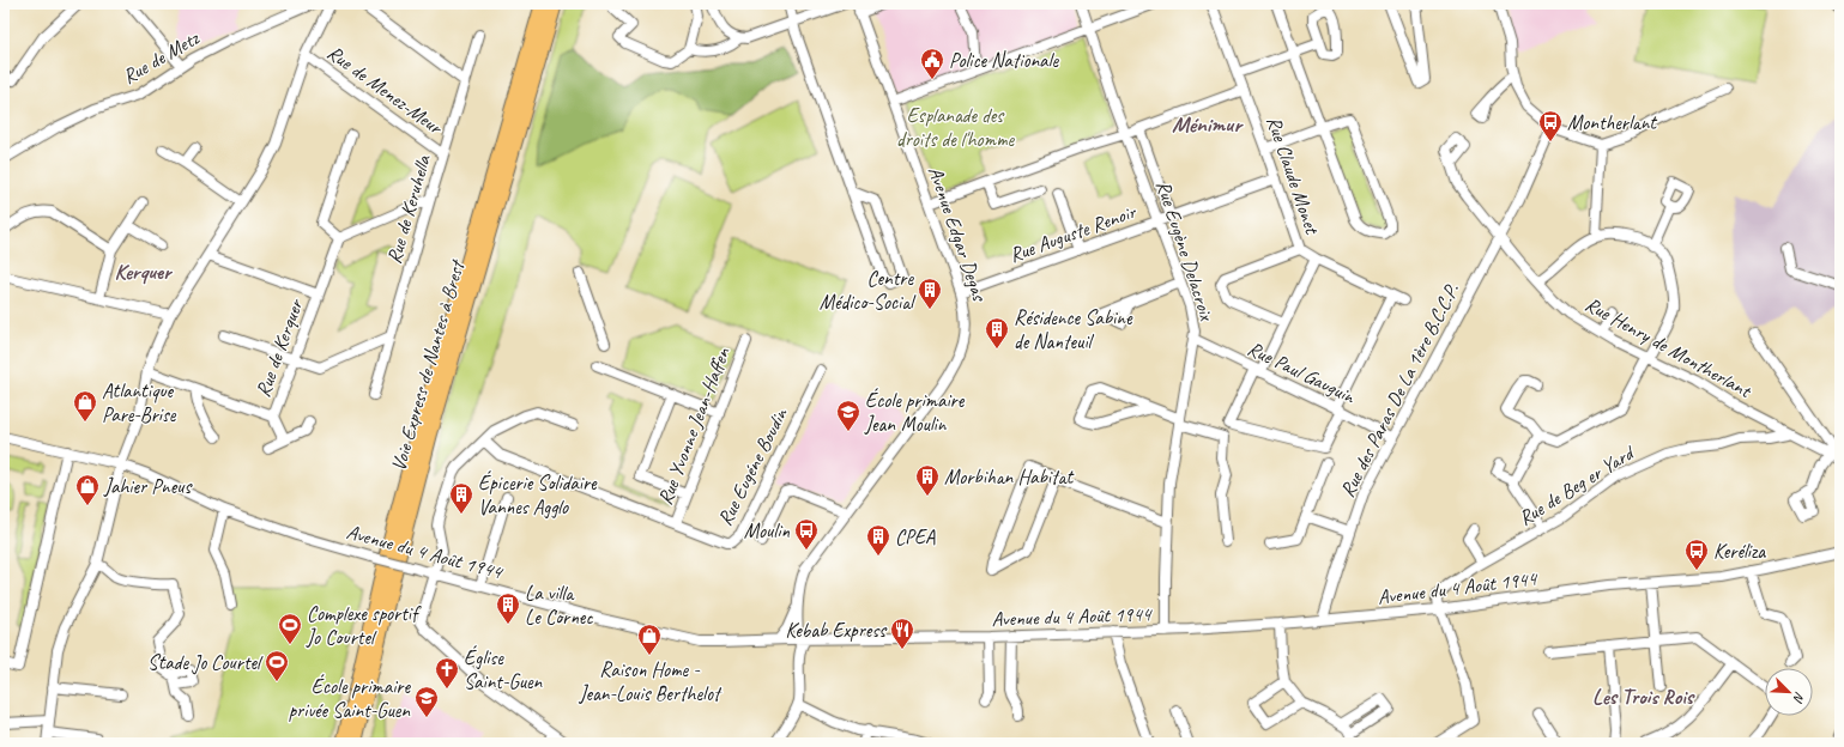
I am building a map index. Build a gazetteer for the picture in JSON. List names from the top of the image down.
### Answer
{
  "streets": {
    "highway": ["Voie Express de Nantes à Brest"],
    "street": [
      "Rue de Metz",
      "Rue de Menez-Meur",
      "Rue Claude Monet",
      "Rue de Keruhella",
      "Avenue Edgar Degas",
      "Rue Auguste Renoir",
      "Rue Eugène Delacroix",
      "Rue Henry de Montherlant",
      "Rue de Kerquer",
      "Rue Paul Gauguin",
      "Rue des Paras De La 1ère B.C.C.P.",
      "Rue Yvonne Jean-Haffen",
      "Rue Eugéne Boudin",
      "Rue de Beg er Yard",
      "Avenue du 4 Août 1944"
    ]
  },
  "crossings": [
    ["Rue de Menez-Meur", "Rue de Keruhella"],
    ["Rue Claude Monet", "Rue Auguste Renoir"],
    ["Avenue Edgar Degas", "Rue Auguste Renoir"],
    ["Avenue Edgar Degas", "Avenue du 4 Août 1944"],
    ["Rue Auguste Renoir", "Rue Eugène Delacroix"],
    ["Rue Eugène Delacroix", "Rue Paul Gauguin"],
    ["Rue Eugène Delacroix", "Avenue du 4 Août 1944"],
    ["Rue Henry de Montherlant", "Rue des Paras De La 1ère B.C.C.P."],
    ["Rue Henry de Montherlant", "Rue de Beg er Yard"],
    ["Rue Paul Gauguin", "Rue des Paras De La 1ère B.C.C.P."],
    ["Rue des Paras De La 1ère B.C.C.P.", "Avenue du 4 Août 1944"],
    ["Rue Yvonne Jean-Haffen", "Rue Eugéne Boudin"],
    ["Rue de Beg er Yard", "Avenue du 4 Août 1944"]
  ],
  "districts": ["Ménimur", "Kerquer", "Les Trois Rois"],
  "parks": ["Esplanade des droits de l'homme"],
  "places": {
    "public building": ["Police Nationale"],
    "bus stop": ["Montherlant", "Moulin", "Keréliza"],
    "building": [
      "Centre Médico-Social",
      "Résidence Sabine de Nanteuil",
      "Morbihan Habitat",
      "Épicerie Solidaire Vannes Agglo",
      "CPEA",
      "La villa Le Cornec"
    ],
    "shop": ["Atlantique Pare-Brise", "Jahier Pneus", "Raison Home - Jean-Louis Berthelot"],
    "school or university": ["École primaire Jean Moulin", "École primaire privée Saint-Guen"],
    "sports": ["Complexe sportif Jo Courtel", "Stade Jo Courtel"],
    "restaurant": ["Kebab Express"],
    "church": ["Église Saint-Guen"]
  },
  "north": "bottom right"
}
